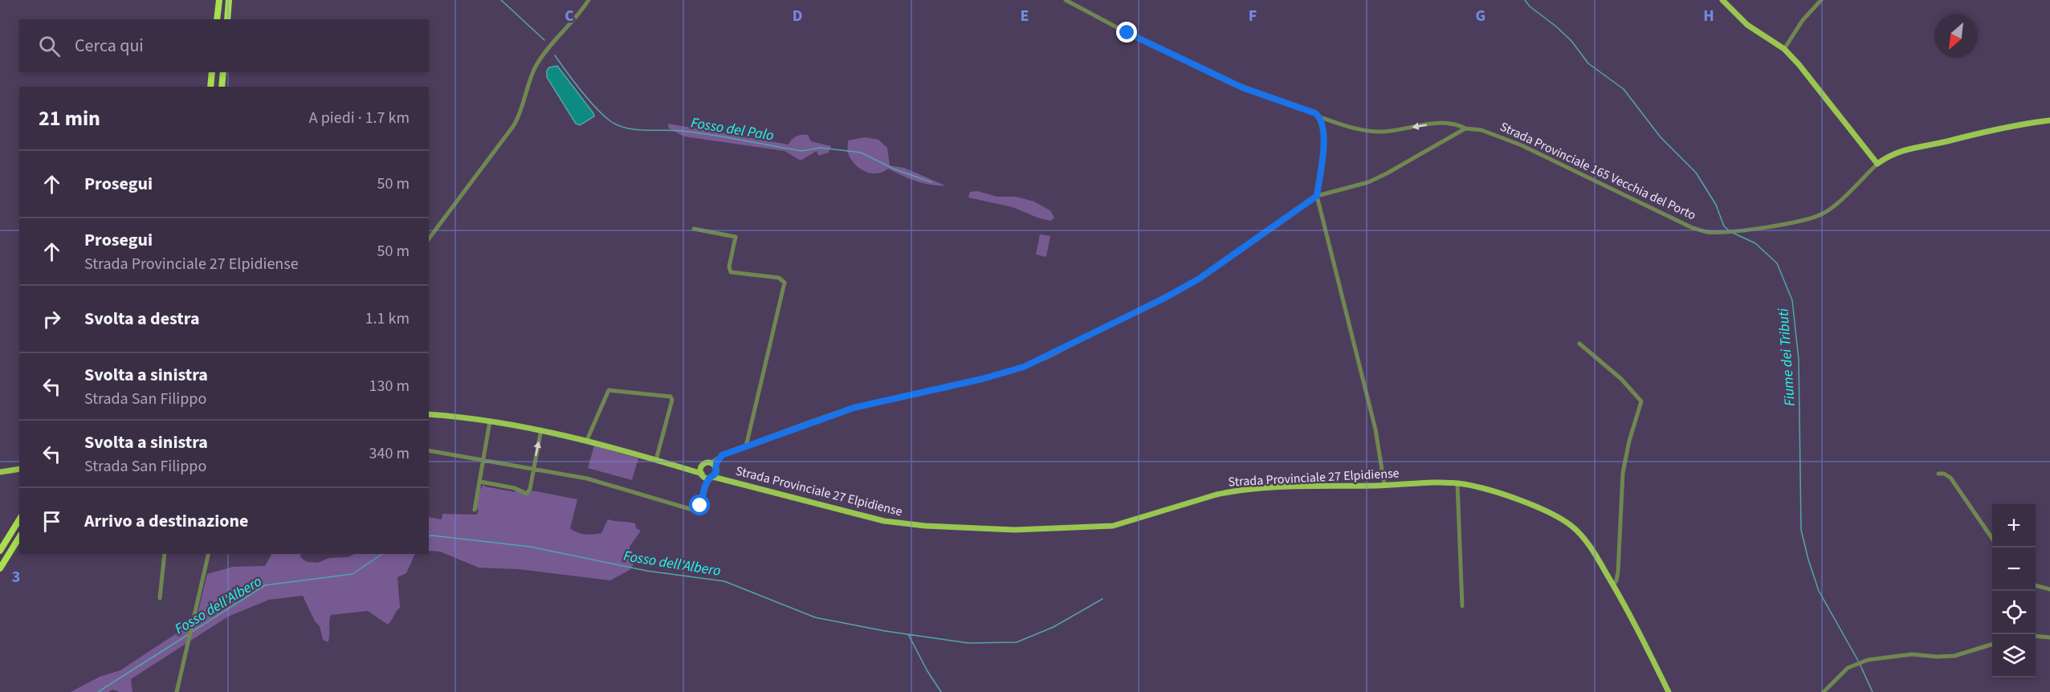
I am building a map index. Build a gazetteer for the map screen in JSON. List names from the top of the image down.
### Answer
{
  "streets": {
    "main road": ["Strada Provinciale 165 Vecchia del Porto", "Strada Provinciale 27 Elpidiense"]
  },
  "water": ["Fosso del Palo", "Fiume dei Tributi", "Fosso dell'Albero"],
  "north": "bottom left",
  "page": {
    "search": "Cerca qui",
    "heading": ["21 min", "A piedi · 1.7 km"],
    "list": [
      ["Prosegui", "50 m"],
      ["Prosegui", "Strada Provinciale 27 Elpidiense", "50 m"],
      ["Svolta a destra", "1.1 km"],
      ["Svolta a sinistra", "Strada San Filippo", "130 m"],
      ["Svolta a sinistra", "Strada San Filippo", "340 m"],
      "Arrivo a destinazione"
    ],
    "map_buttons": ["+", "−"]
  },
  "grid": {
    "columns": [
      "C",
      "D",
      "E",
      "F",
      "G",
      "H"
    ],
    "rows": ["3"]
  }
}
